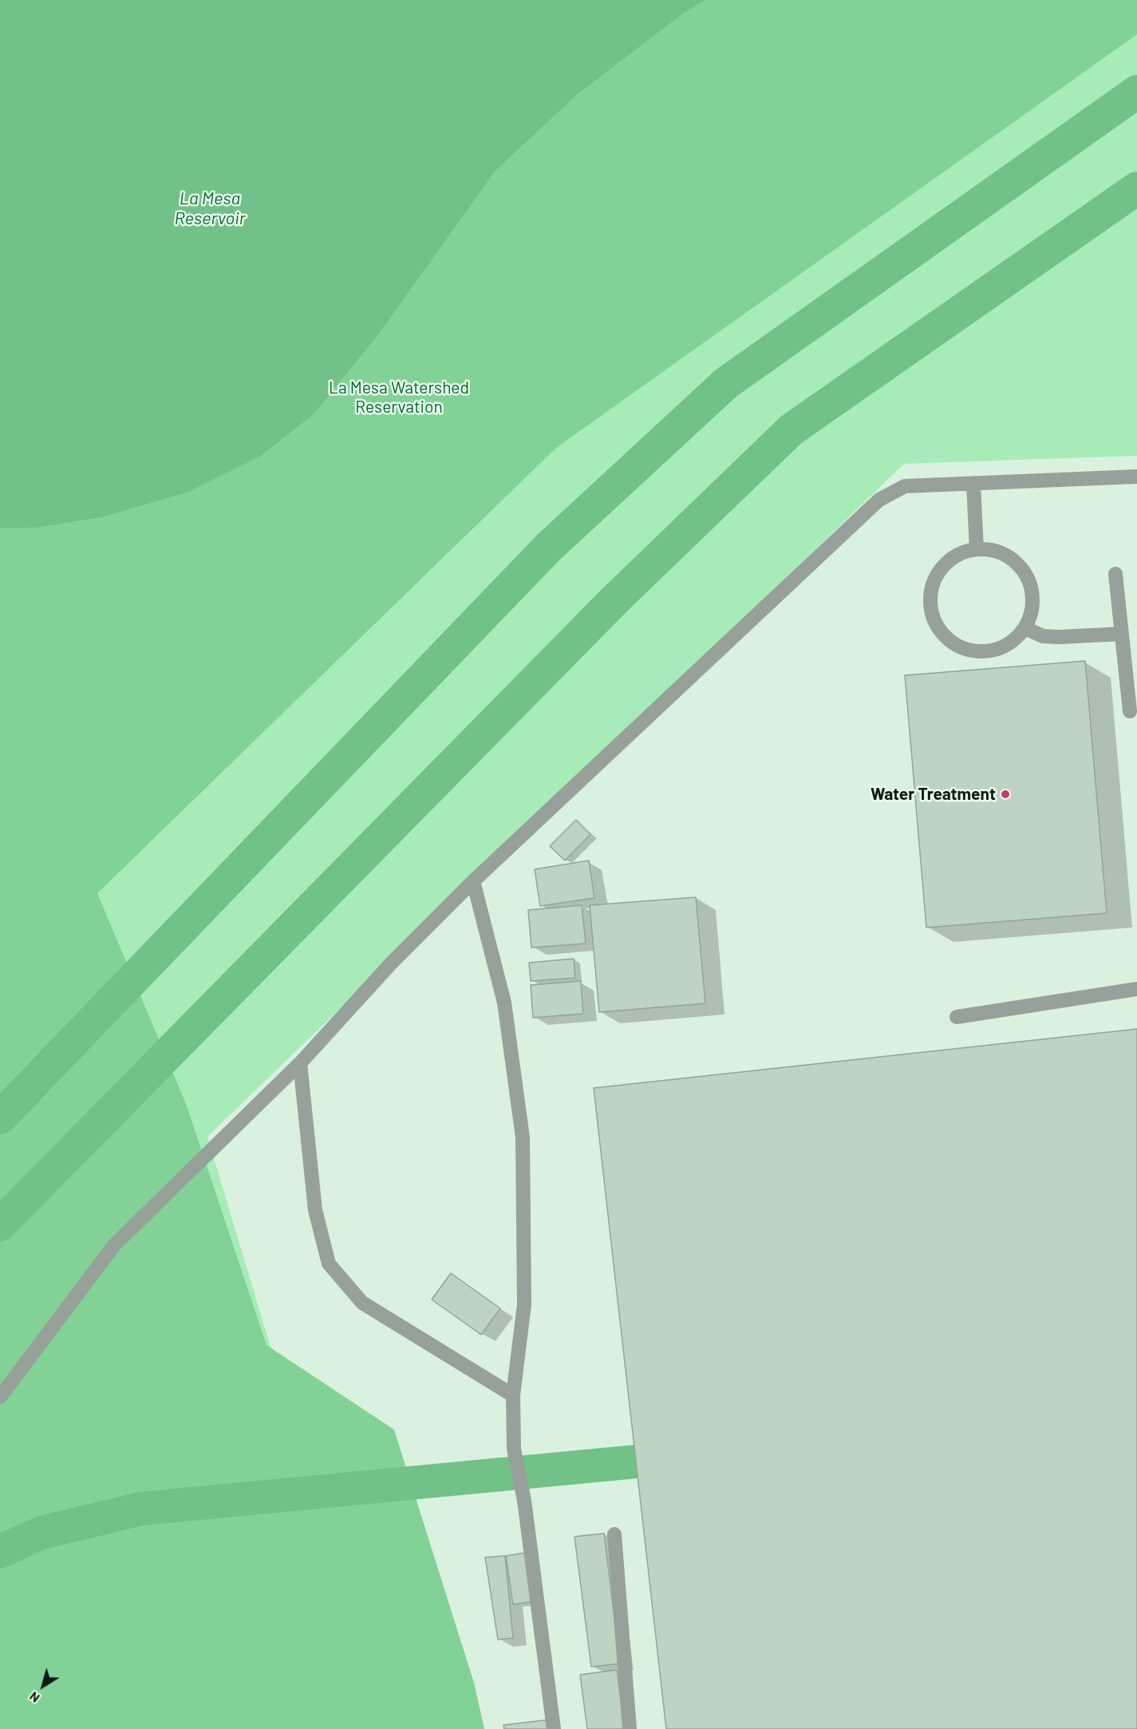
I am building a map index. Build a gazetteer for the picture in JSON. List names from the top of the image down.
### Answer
{
  "water": ["La Mesa Reservoir"],
  "parks": ["La Mesa Watershed Reservation"],
  "places": ["Water Treatment"],
  "north": "bottom left"
}
